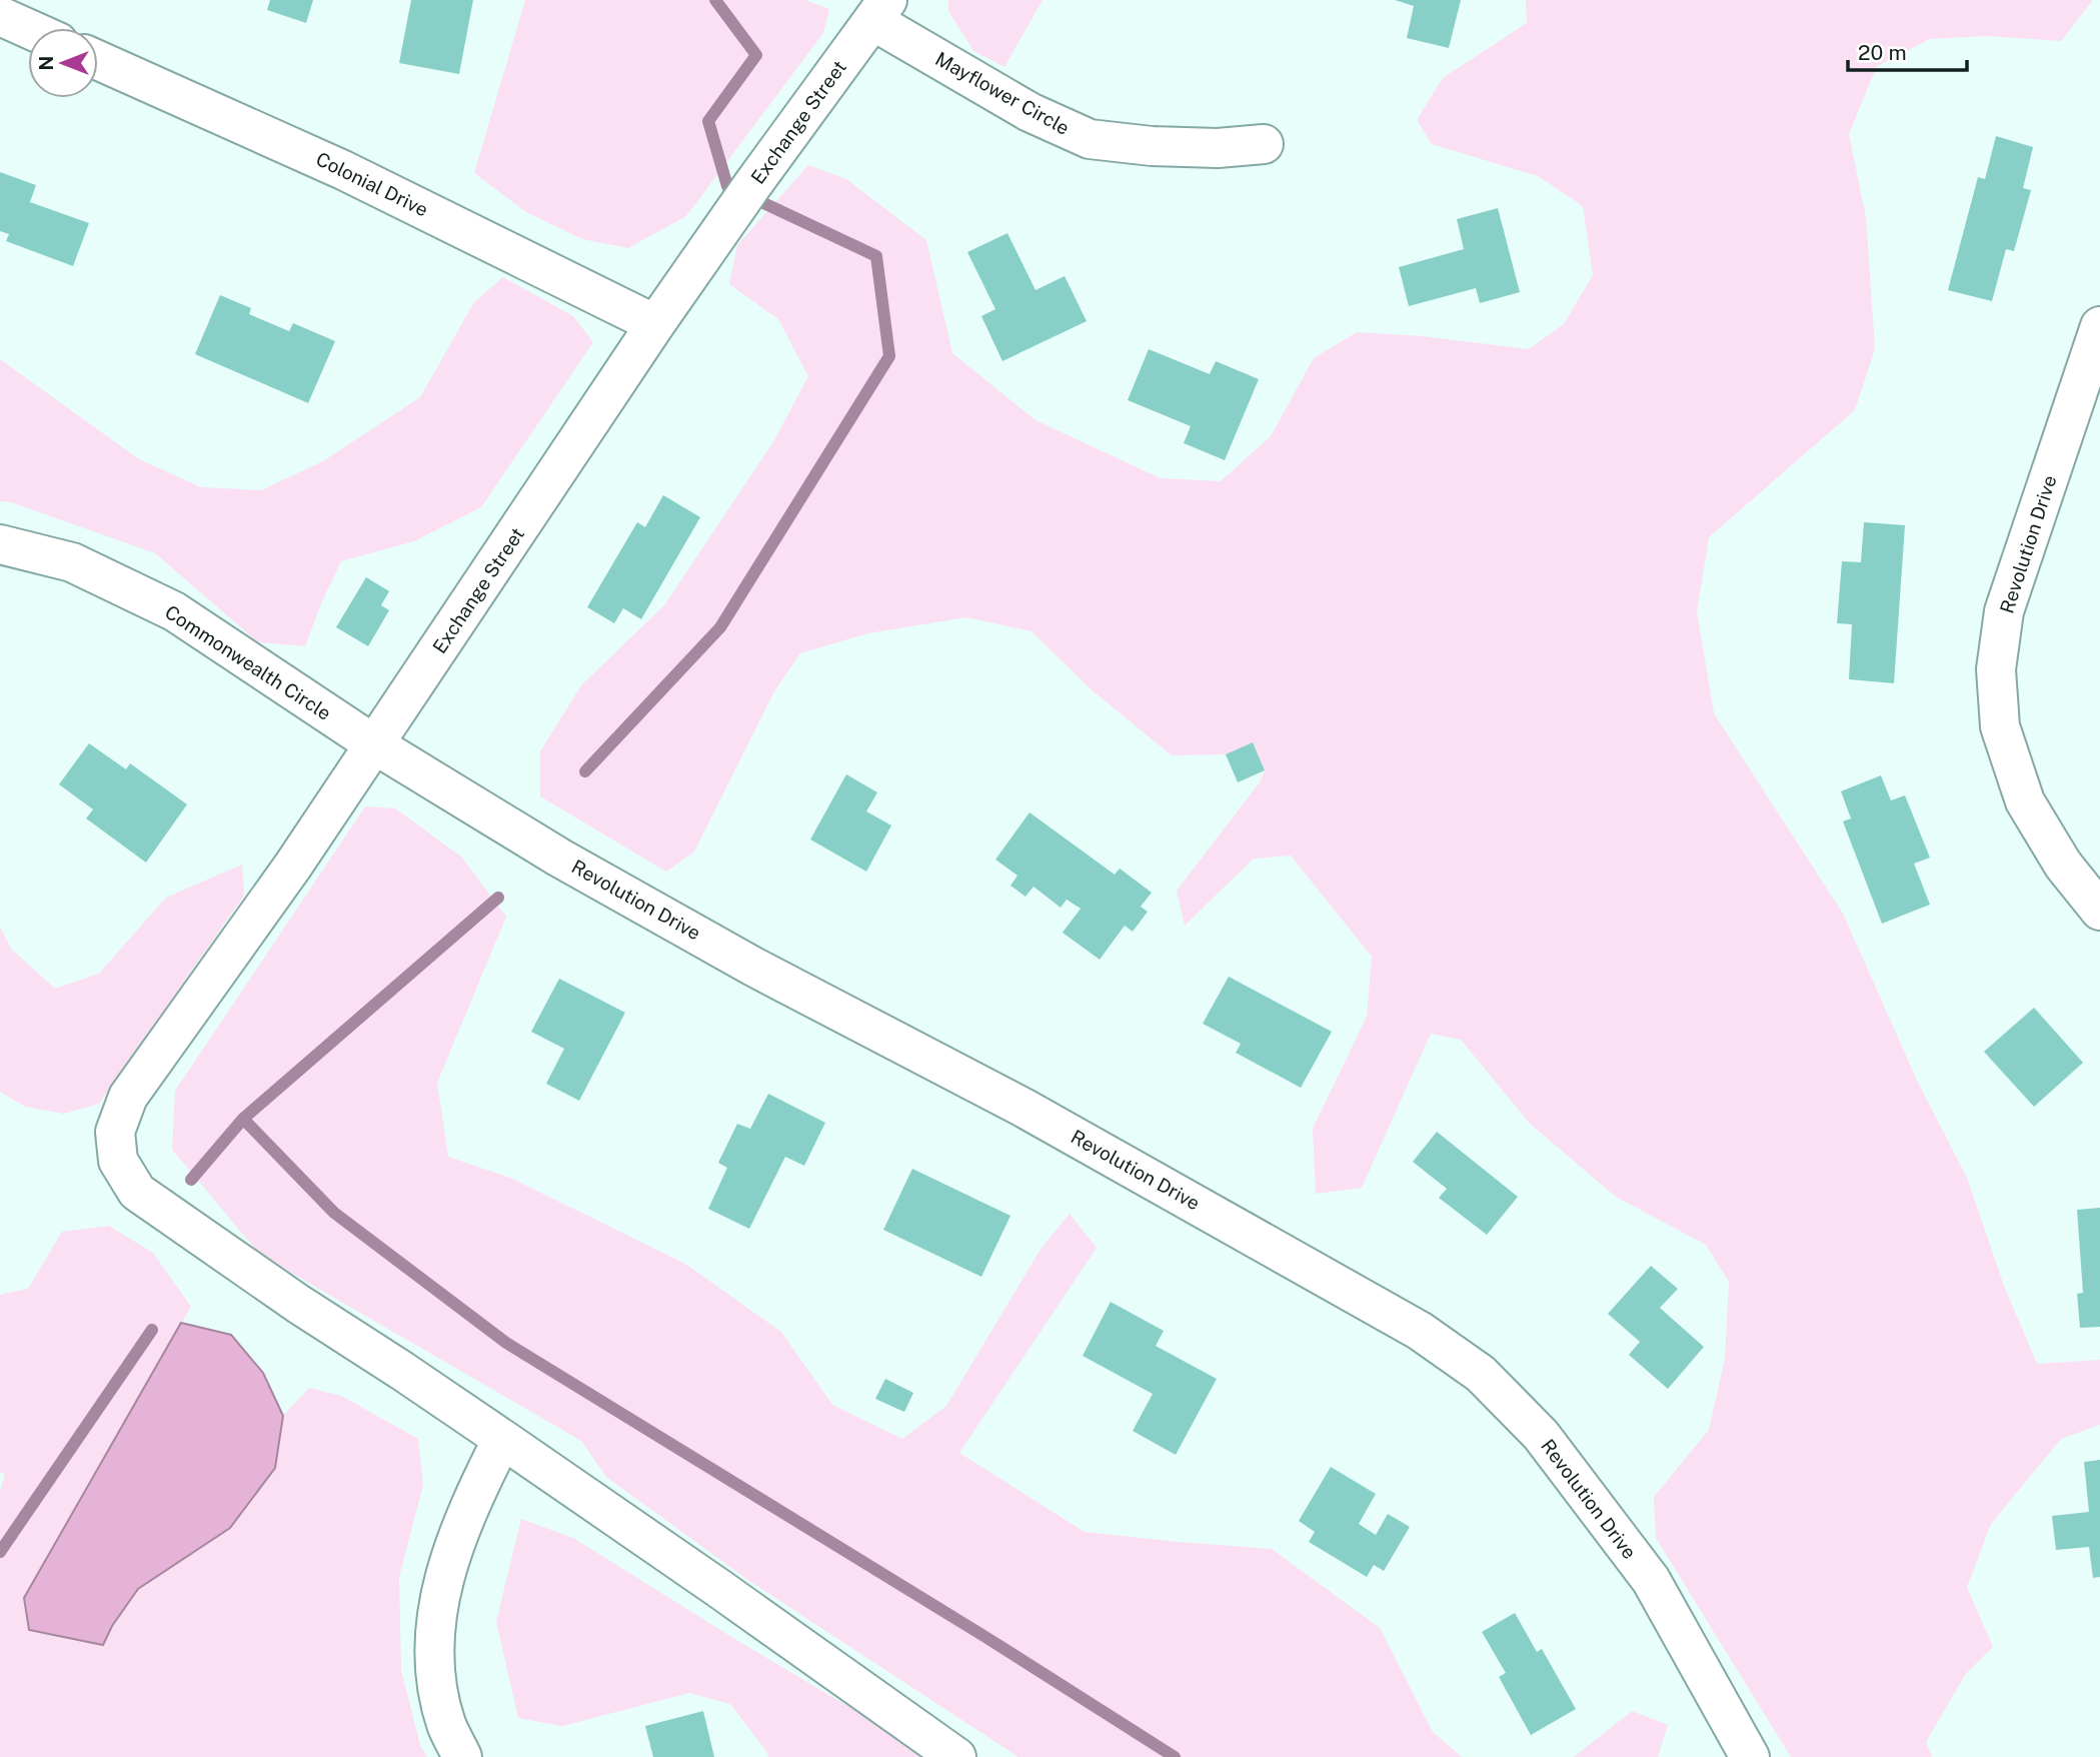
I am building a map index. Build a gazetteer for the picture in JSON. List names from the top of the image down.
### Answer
{
  "streets": {
    "street": [
      "Mayflower Circle",
      "Exchange Street",
      "Colonial Drive",
      "Revolution Drive",
      "Commonwealth Circle"
    ]
  },
  "crossings": [
    ["Mayflower Circle", "Exchange Street"],
    ["Exchange Street", "Colonial Drive"],
    ["Exchange Street", "Revolution Drive"],
    ["Exchange Street", "Commonwealth Circle"],
    ["Revolution Drive", "Commonwealth Circle"]
  ],
  "scale_bar": "20 m",
  "north": "left"
}
